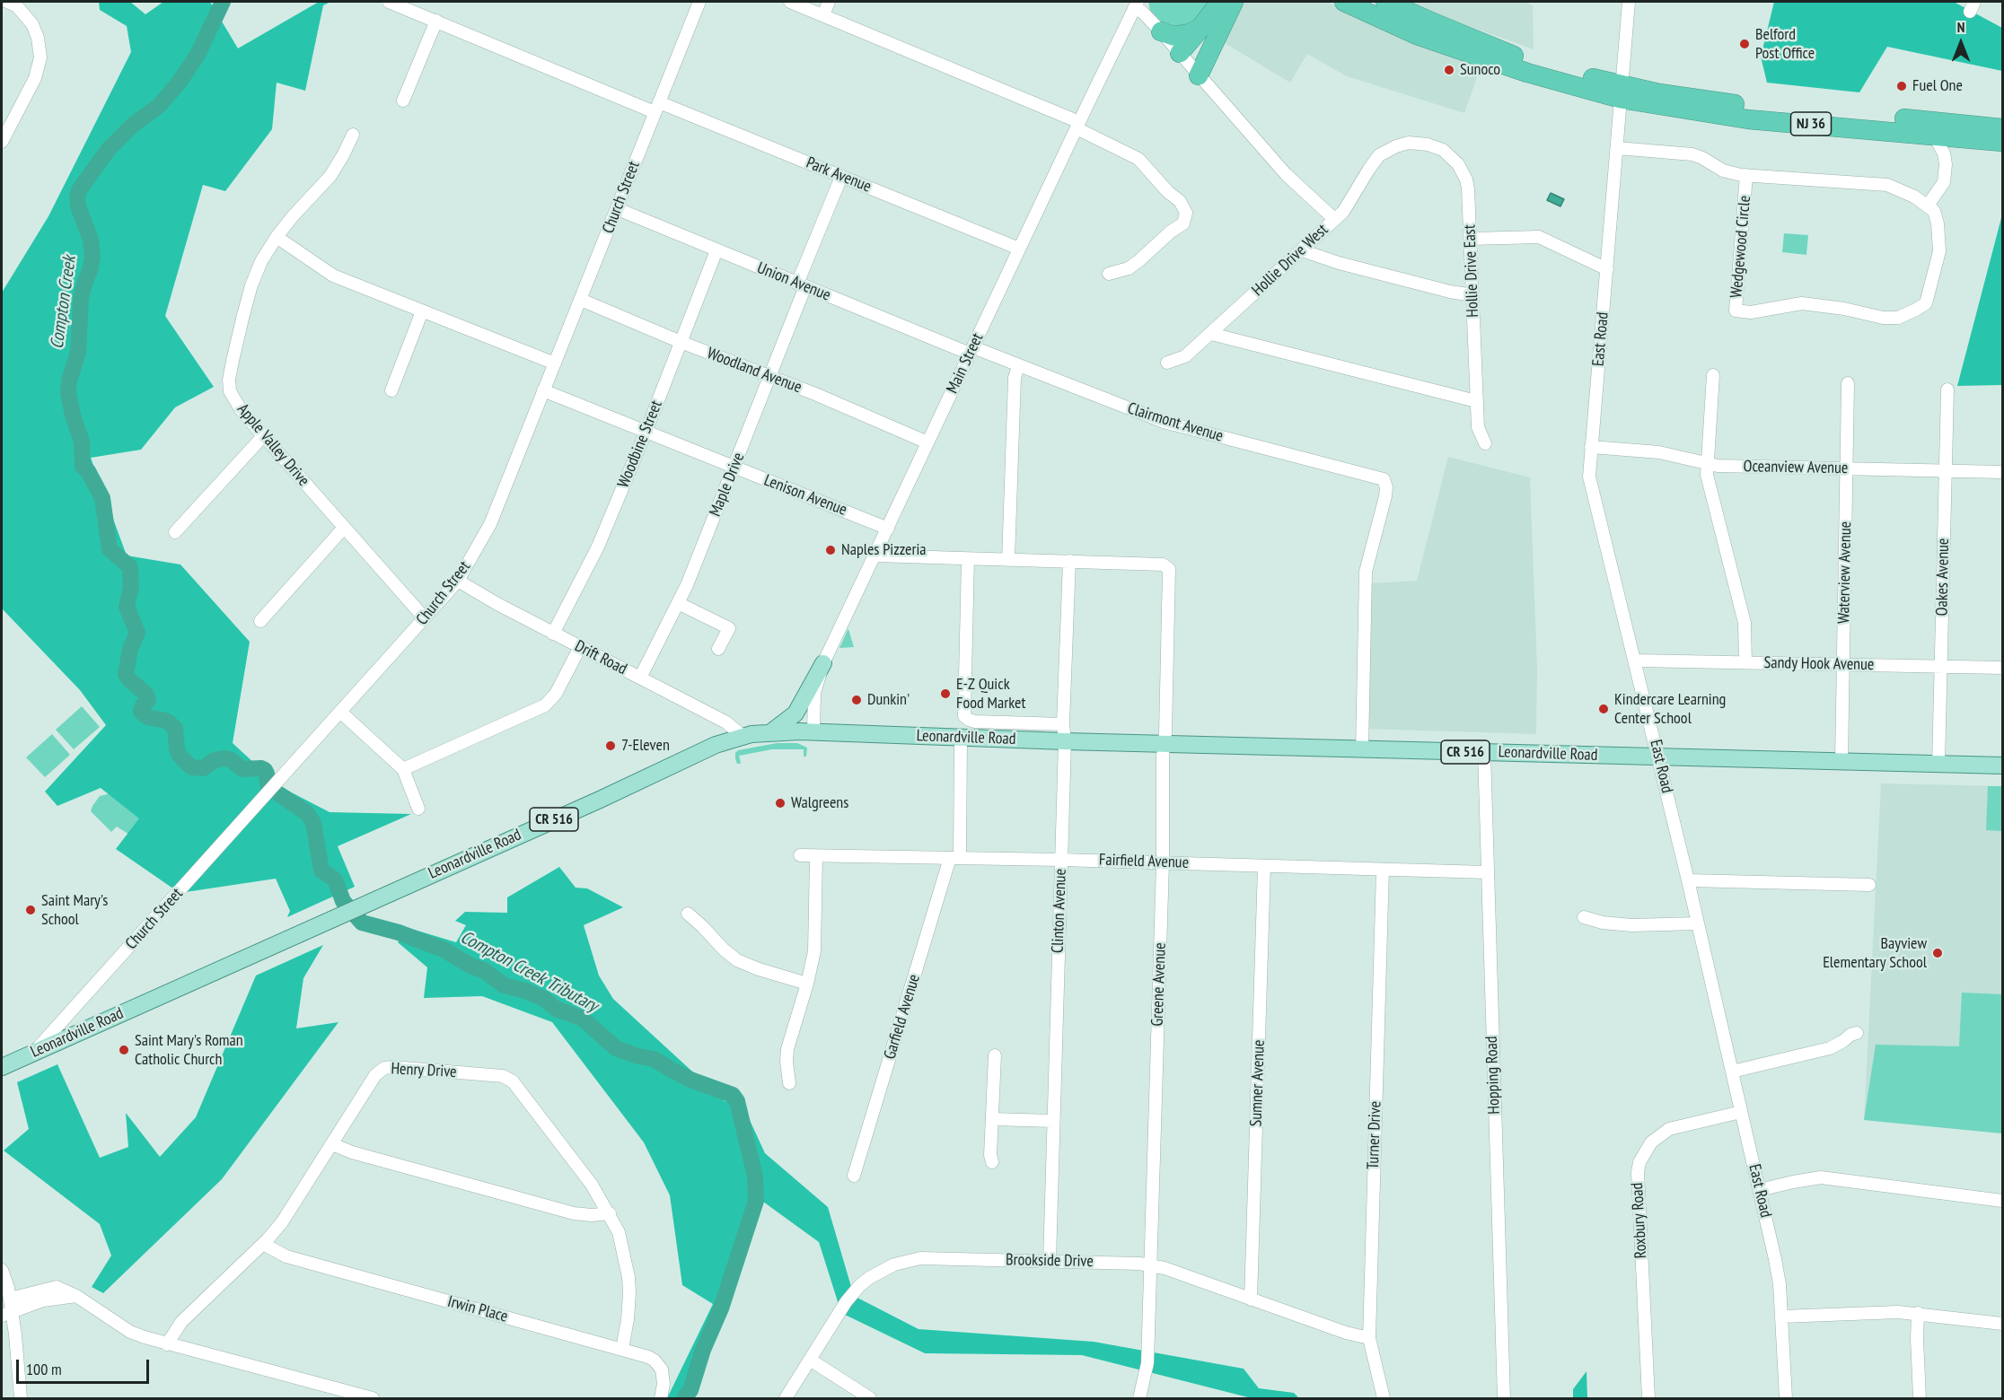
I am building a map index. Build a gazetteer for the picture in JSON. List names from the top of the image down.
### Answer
{
  "streets": {
    "highway": ["NJ 36"],
    "main road": ["Leonardville Road", "CR 516"],
    "street": [
      "Park Avenue",
      "Church Street",
      "Wedgewood Circle",
      "Hollie Drive West",
      "Hollie Drive East",
      "Union Avenue",
      "East Road",
      "Main Street",
      "Woodland Avenue",
      "Clairmont Avenue",
      "Woodbine Street",
      "Apple Valley Drive",
      "Oceanview Avenue",
      "Maple Drive",
      "Lenison Avenue",
      "Waterview Avenue",
      "Oakes Avenue",
      "Drift Road",
      "Sandy Hook Avenue",
      "Fairfield Avenue",
      "Clinton Avenue",
      "Greene Avenue",
      "Garfield Avenue",
      "Henry Drive",
      "Hopping Road",
      "Sumner Avenue",
      "Turner Drive",
      "Roxbury Road",
      "Brookside Drive",
      "Irwin Place"
    ]
  },
  "crossings": [
    ["NJ 36", "East Road"],
    ["Park Avenue", "Church Street"],
    ["Park Avenue", "Main Street"],
    ["Park Avenue", "Maple Drive"],
    ["Church Street", "Union Avenue"],
    ["Church Street", "Woodland Avenue"],
    ["Church Street", "Apple Valley Drive"],
    ["Church Street", "Lenison Avenue"],
    ["Church Street", "Drift Road"],
    ["Church Street", "Leonardville Road"],
    ["Wedgewood Circle", "East Road"],
    ["Hollie Drive West", "Hollie Drive East"],
    ["Union Avenue", "Main Street"],
    ["Union Avenue", "Clairmont Avenue"],
    ["Union Avenue", "Woodbine Street"],
    ["Union Avenue", "Maple Drive"],
    ["East Road", "Oceanview Avenue"],
    ["East Road", "Sandy Hook Avenue"],
    ["East Road", "Leonardville Road"],
    ["East Road", "Roxbury Road"],
    ["Main Street", "Woodland Avenue"],
    ["Main Street", "Clairmont Avenue"],
    ["Main Street", "Lenison Avenue"],
    ["Main Street", "Leonardville Road"],
    ["Woodland Avenue", "Woodbine Street"],
    ["Woodland Avenue", "Maple Drive"],
    ["Clairmont Avenue", "Leonardville Road"],
    ["Woodbine Street", "Lenison Avenue"],
    ["Woodbine Street", "Drift Road"],
    ["Oceanview Avenue", "Waterview Avenue"],
    ["Oceanview Avenue", "Oakes Avenue"],
    ["Maple Drive", "Lenison Avenue"],
    ["Maple Drive", "Drift Road"],
    ["Waterview Avenue", "Sandy Hook Avenue"],
    ["Waterview Avenue", "Leonardville Road"],
    ["Oakes Avenue", "Sandy Hook Avenue"],
    ["Oakes Avenue", "Leonardville Road"],
    ["Drift Road", "Leonardville Road"],
    ["Leonardville Road", "Clinton Avenue"],
    ["Leonardville Road", "Greene Avenue"],
    ["Leonardville Road", "Garfield Avenue"],
    ["Leonardville Road", "Hopping Road"],
    ["Fairfield Avenue", "Clinton Avenue"],
    ["Fairfield Avenue", "Greene Avenue"],
    ["Fairfield Avenue", "Garfield Avenue"],
    ["Fairfield Avenue", "Hopping Road"],
    ["Fairfield Avenue", "Sumner Avenue"],
    ["Fairfield Avenue", "Turner Drive"],
    ["Clinton Avenue", "Greene Avenue"],
    ["Clinton Avenue", "Brookside Drive"],
    ["Greene Avenue", "Brookside Drive"],
    ["Henry Drive", "Irwin Place"],
    ["Sumner Avenue", "Brookside Drive"],
    ["Turner Drive", "Brookside Drive"]
  ],
  "water": ["Compton Creek", "Compton Creek Tributary"],
  "places": [
    "Belford Post Office",
    "Sunoco",
    "Fuel One",
    "Naples Pizzeria",
    "E-Z Quick Food Market",
    "Dunkin'",
    "Kindercare Learning Center School",
    "7-Eleven",
    "Walgreens",
    "Saint Mary's School",
    "Bayview Elementary School",
    "Saint Mary's Roman Catholic Church"
  ],
  "scale_bar": "100 m",
  "north": "top"
}
